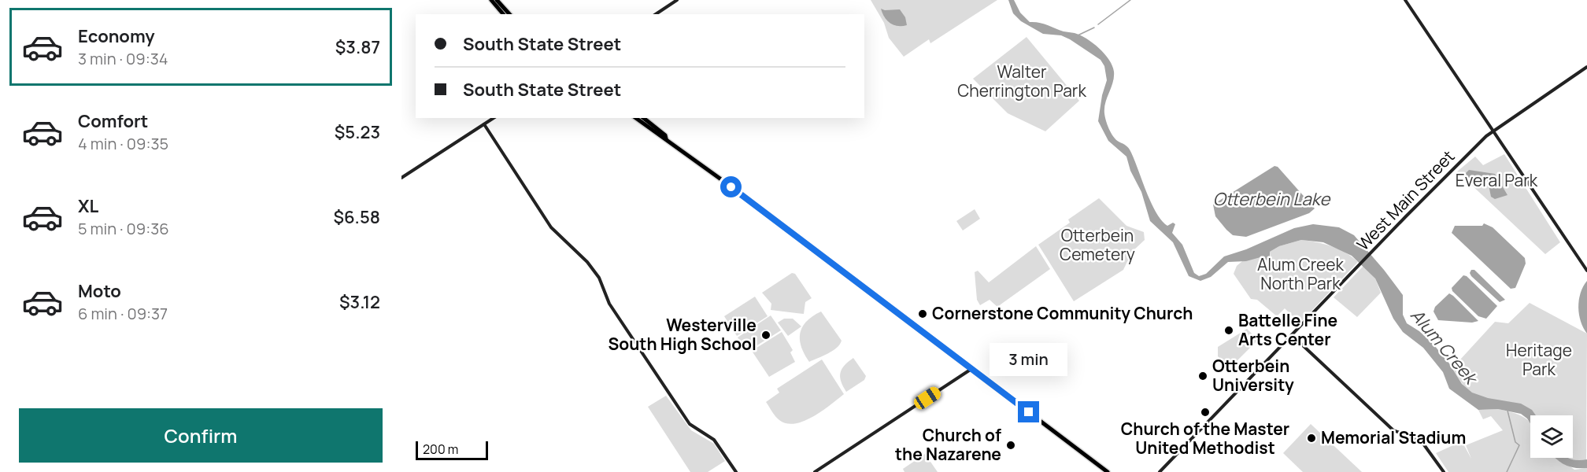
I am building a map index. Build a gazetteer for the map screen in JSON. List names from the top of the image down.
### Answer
{
  "streets": {
    "main road": ["West Main Street"]
  },
  "water": ["Otterbein Lake", "Alum Creek"],
  "parks": [
    "Walter Cherrington Park",
    "Everal Park",
    "Otterbein Cemetery",
    "Alum Creek North Park",
    "Heritage Park"
  ],
  "places": [
    "Cornerstone Community Church",
    "Battelle Fine Arts Center",
    "Westerville South High School",
    "Otterbein University",
    "Church of the Master United Methodist",
    "Memorial Stadium",
    "Church of the Nazarene"
  ],
  "scale_bar": "200 m",
  "page": {
    "list": [
      {
        "name": "Economy",
        "note": "3 min · 09:34",
        "value": "$3.87"
      },
      {
        "name": "Comfort",
        "note": "4 min · 09:35",
        "value": "$5.23"
      },
      {
        "name": "XL",
        "note": "5 min · 09:36",
        "value": "$6.58"
      },
      {
        "name": "Moto",
        "note": "6 min · 09:37",
        "value": "$3.12"
      }
    ],
    "banner": ["South State Street", "South State Street"],
    "bubble": "3 min",
    "buttons": "Confirm",
    "scale": "200 m"
  }
}
